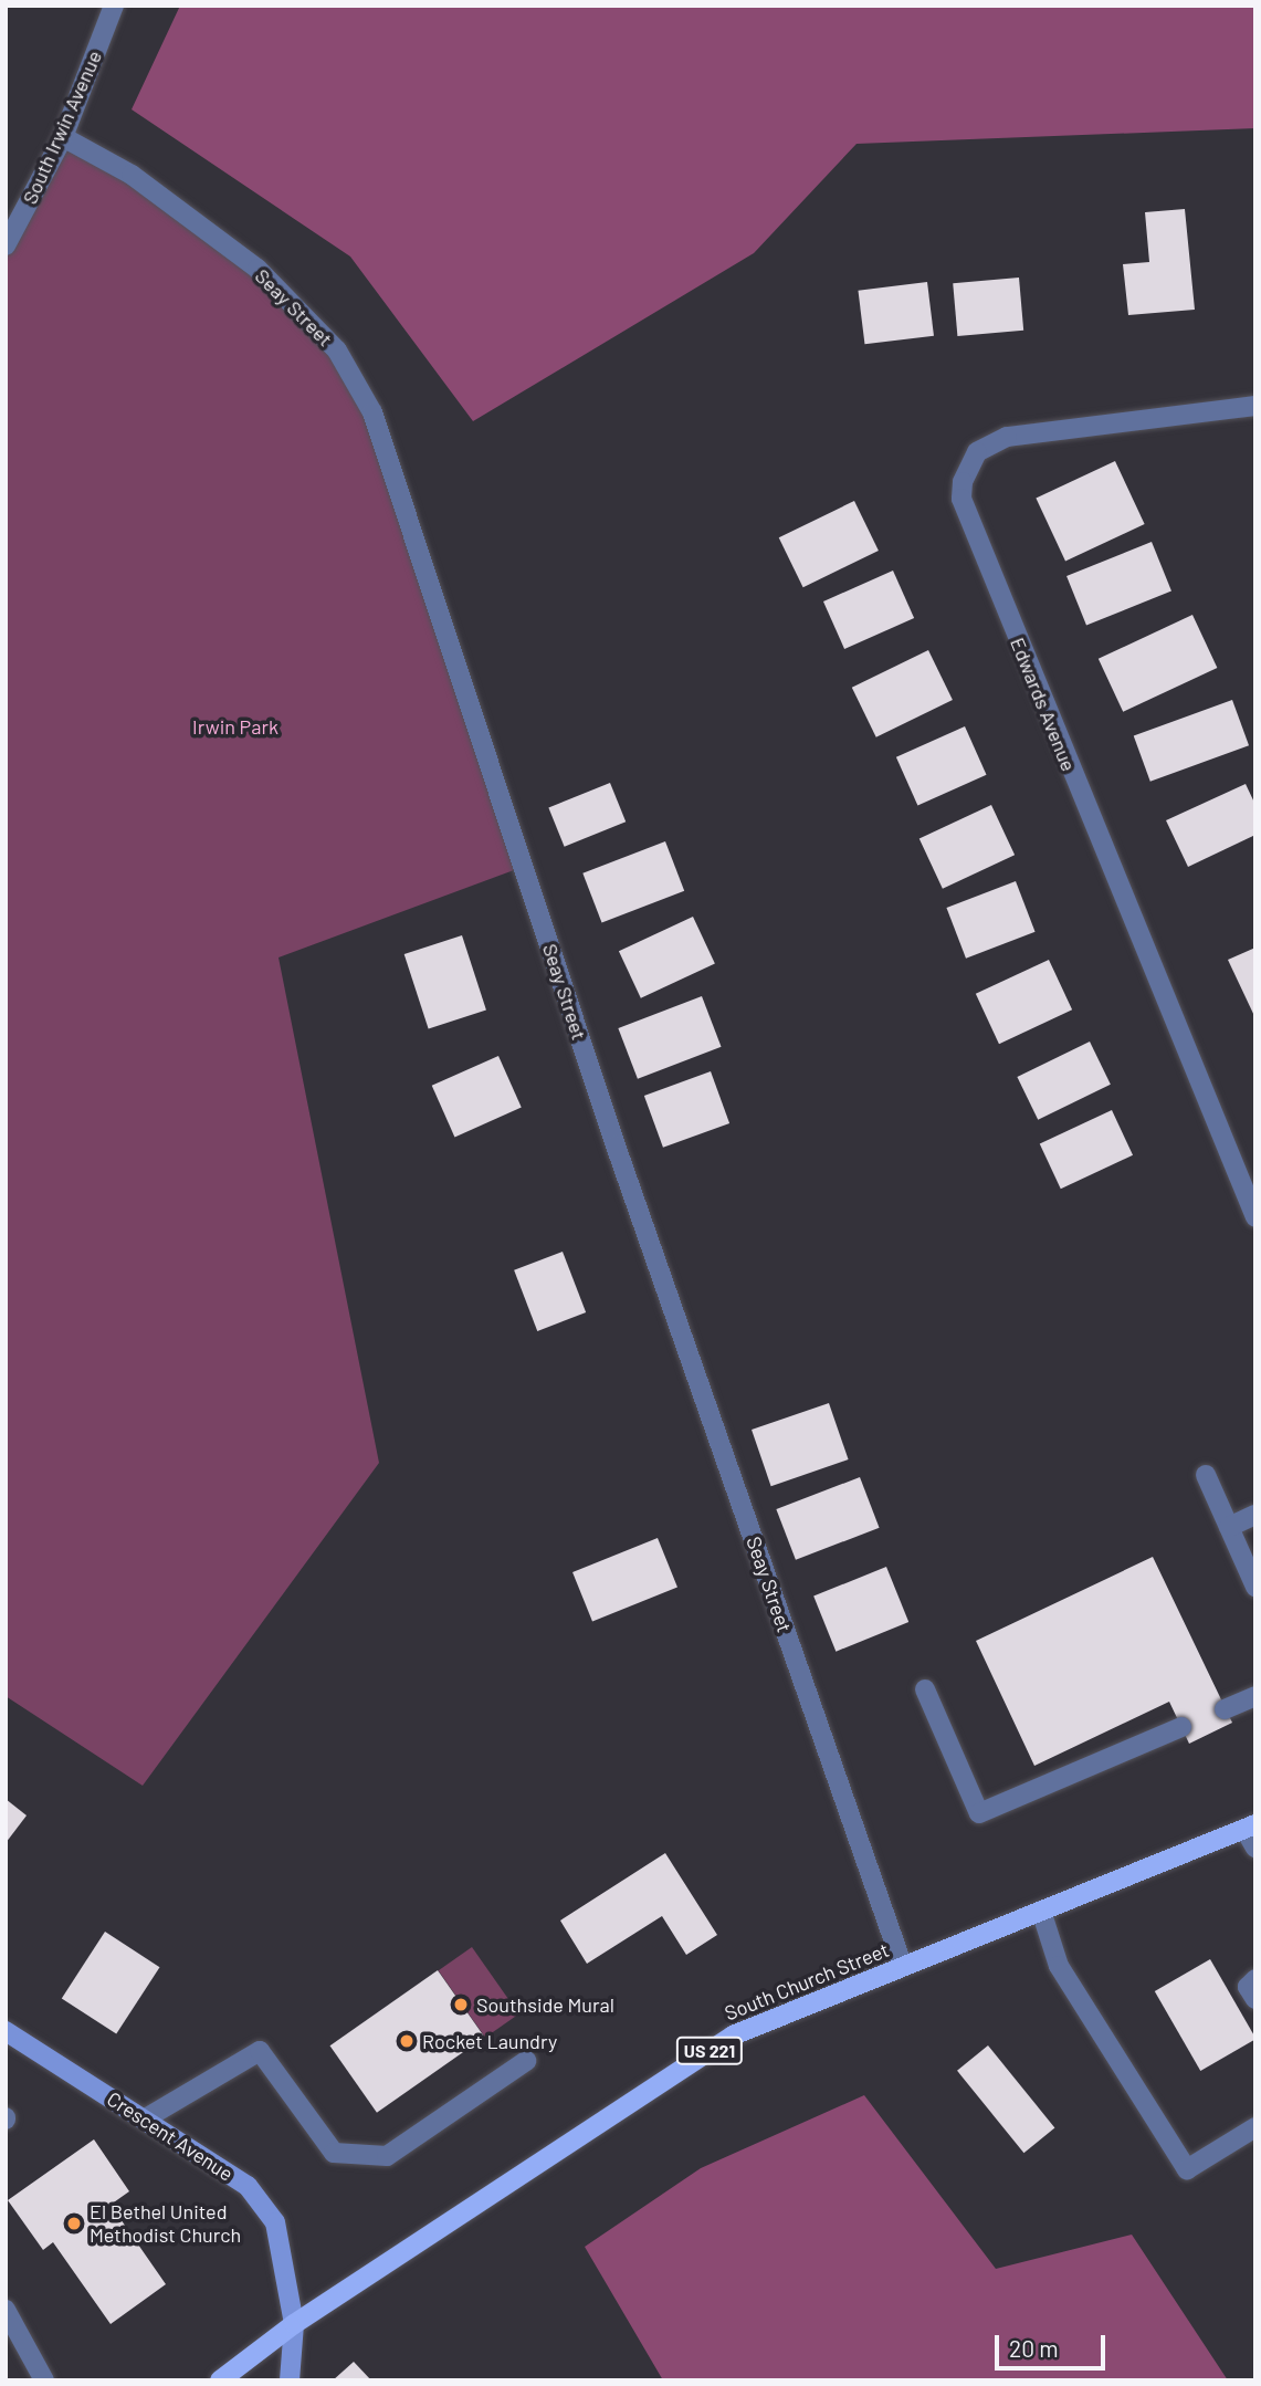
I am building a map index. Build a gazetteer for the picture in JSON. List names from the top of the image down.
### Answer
{
  "streets": {
    "main road": ["South Church Street", "US 221"],
    "street": [
      "South Irwin Avenue",
      "Seay Street",
      "Edwards Avenue",
      "Crescent Avenue"
    ]
  },
  "crossings": [
    ["South Irwin Avenue", "Seay Street"],
    ["Seay Street", "South Church Street"],
    ["South Church Street", "Crescent Avenue"]
  ],
  "parks": ["Irwin Park"],
  "places": ["Southside Mural", "Rocket Laundry", "El Bethel United Methodist Church"],
  "scale_bar": "20 m"
}
